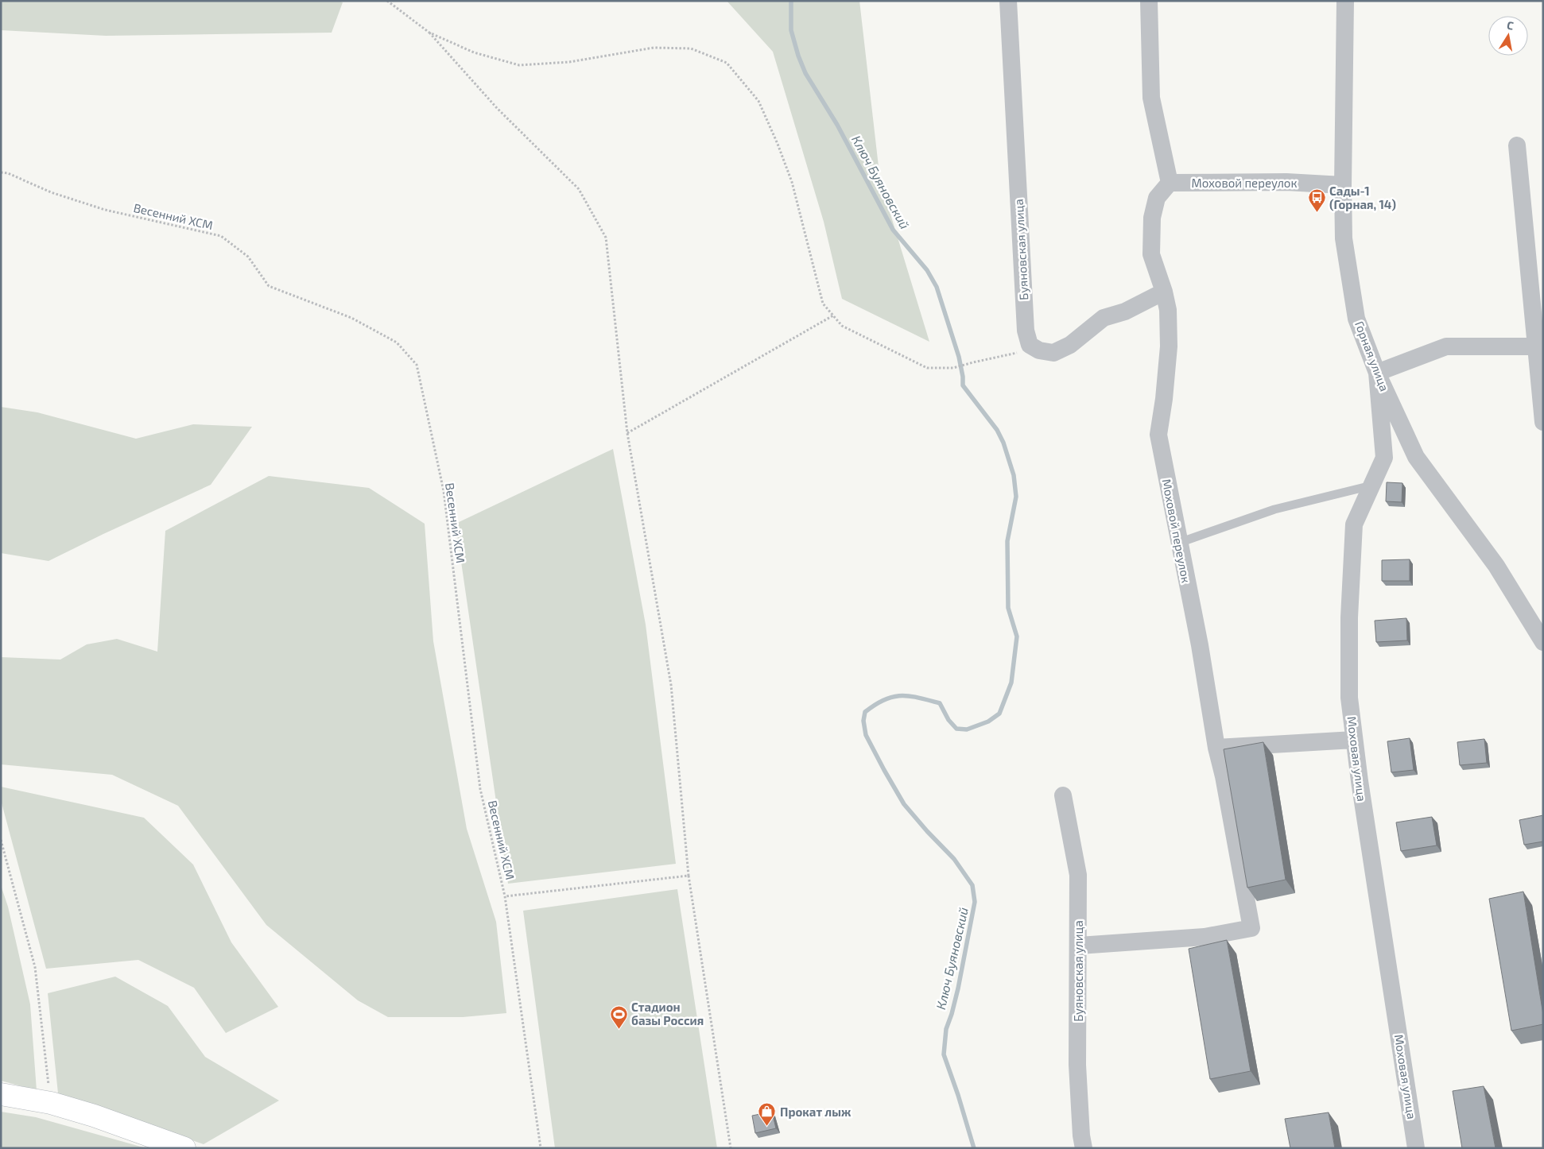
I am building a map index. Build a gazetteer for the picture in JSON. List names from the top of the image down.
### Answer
{
  "streets": {
    "street": [
      "Моховой переулок",
      "Буяновская улица",
      "Горная улица",
      "Моховая улица"
    ],
    "path": ["Весенний ХСМ"]
  },
  "crossings": [
    ["Моховой переулок", "Буяновская улица"],
    ["Моховой переулок", "Горная улица"],
    ["Горная улица", "Моховая улица"]
  ],
  "water": ["Ключ Буяновский"],
  "places": {
    "bus stop": ["Сады-1 (Горная, 14)"],
    "sports": ["Стадион базы Россия"],
    "shop": ["Прокат лыж"]
  },
  "north": "top"
}
